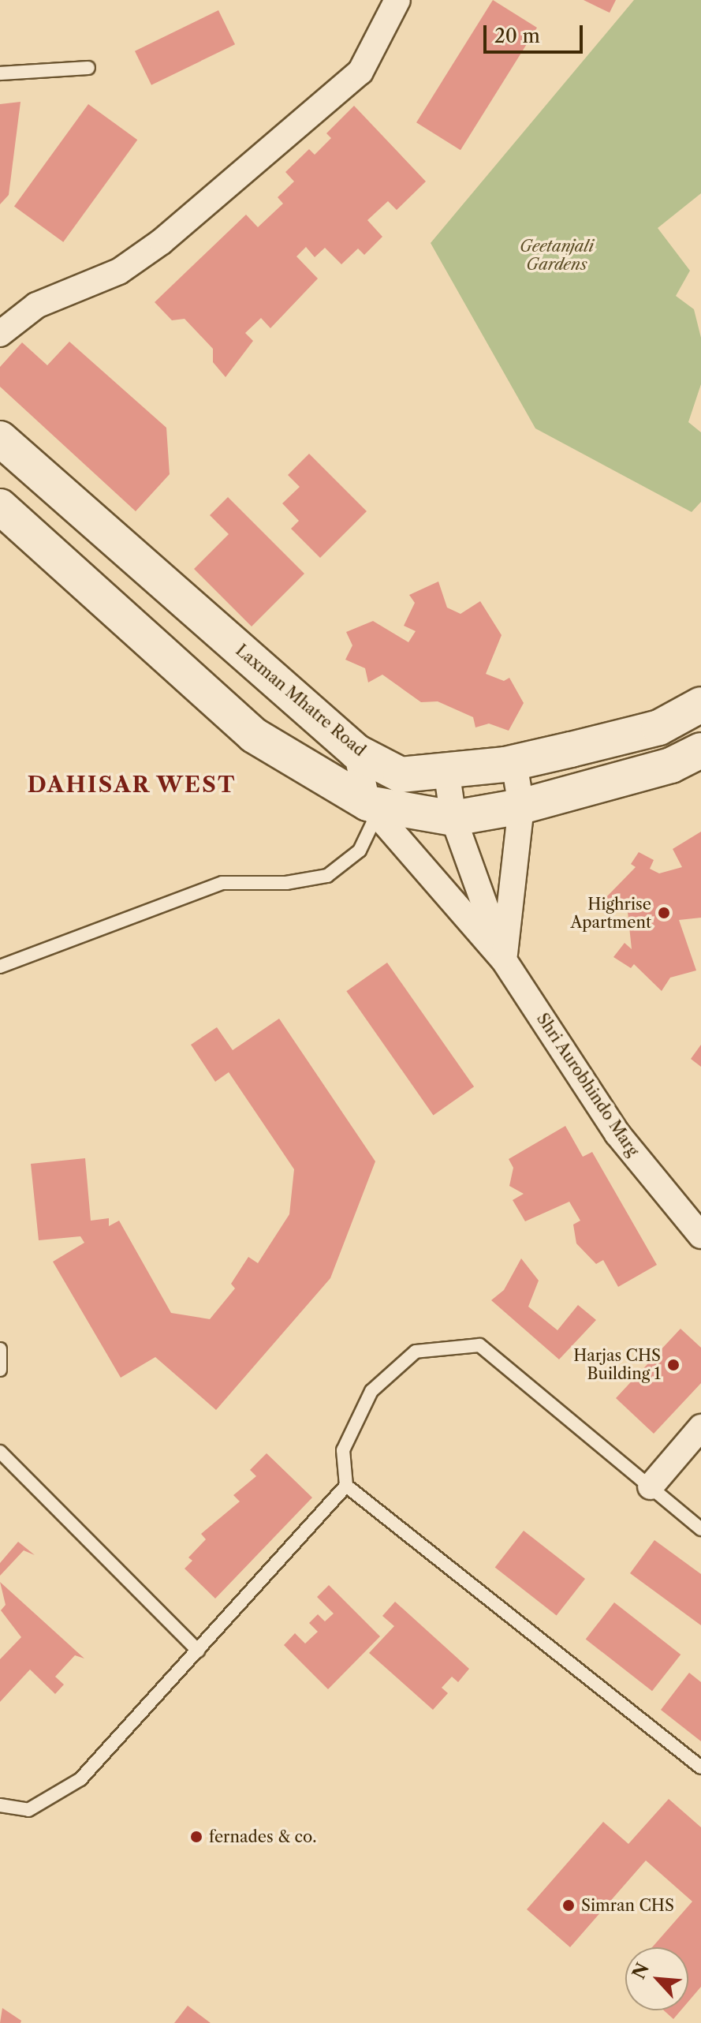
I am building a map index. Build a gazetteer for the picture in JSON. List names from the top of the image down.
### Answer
{
  "streets": {
    "main road": ["Laxman Mhatre Road"],
    "street": ["Shri Aurobhindo Marg"]
  },
  "crossings": [
    ["Laxman Mhatre Road", "Shri Aurobhindo Marg"]
  ],
  "districts": ["DAHISAR WEST"],
  "parks": ["Geetanjali Gardens"],
  "places": [
    "Highrise Apartment",
    "Harjas CHS Building 1",
    "fernades & co.",
    "Simran CHS"
  ],
  "scale_bar": "20 m",
  "north": "top left"
}
